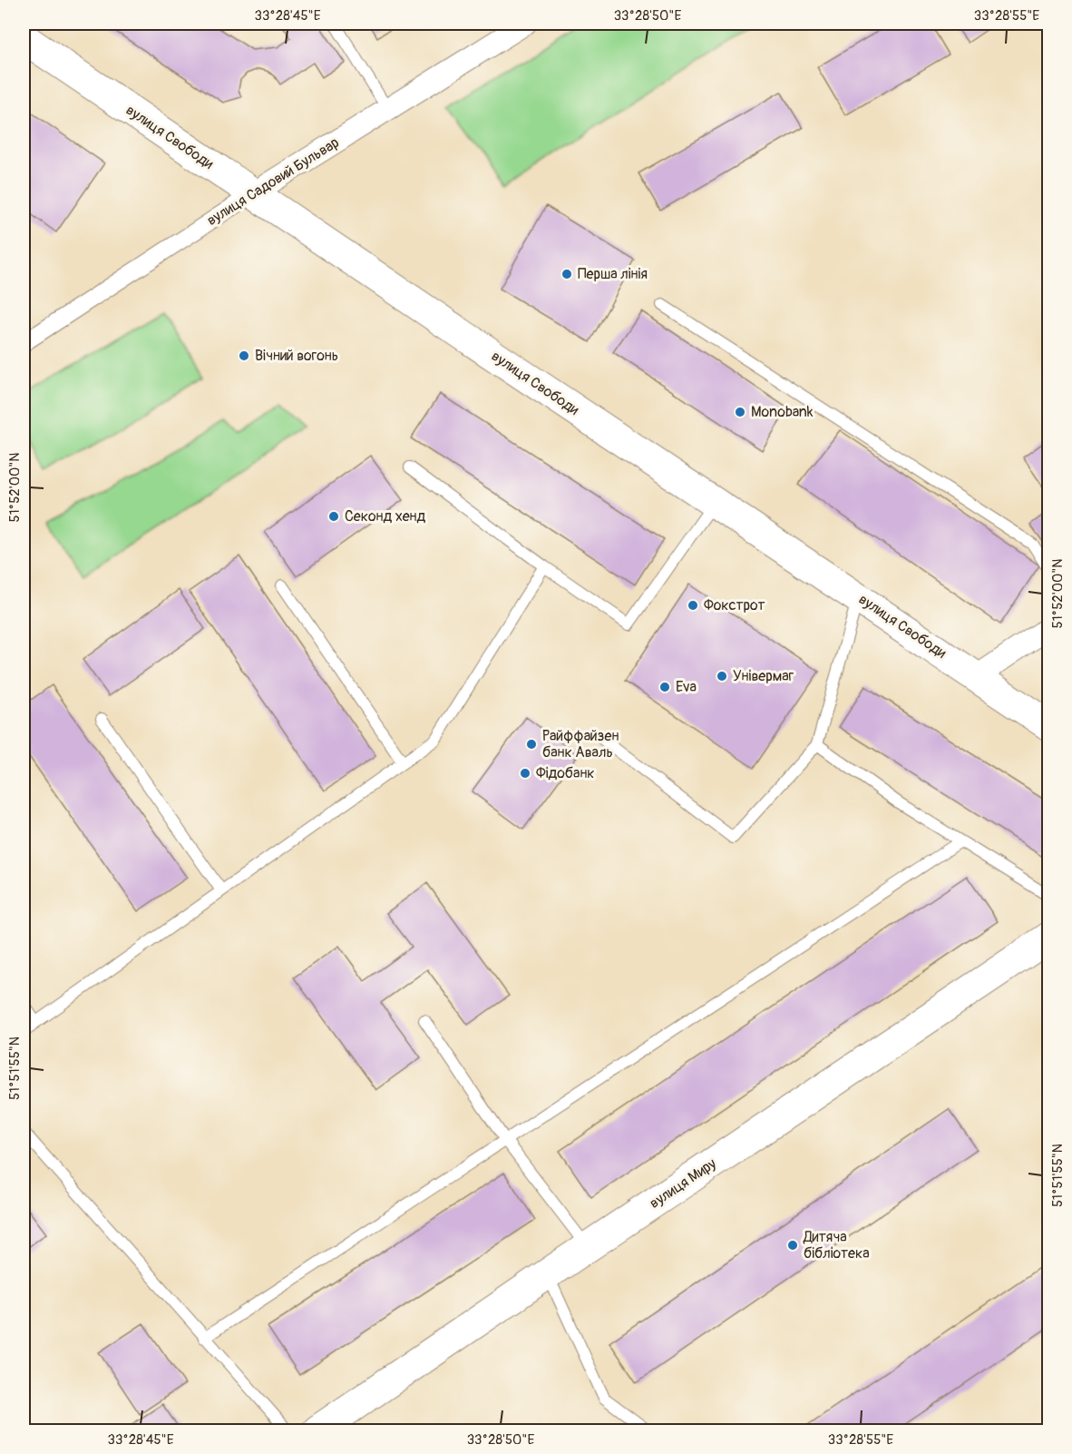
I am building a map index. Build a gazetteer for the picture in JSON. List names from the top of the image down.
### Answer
{
  "streets": {
    "main road": ["вулиця Свободи", "вулиця Миру"],
    "street": ["вулиця Садовий Бульвар"]
  },
  "crossings": [
    ["вулиця Свободи", "вулиця Садовий Бульвар"]
  ],
  "places": [
    "Перша лінія",
    "Вічний вогонь",
    "Monobank",
    "Секонд хенд",
    "Фокстрот",
    "Універмаг",
    "Eva",
    "Райффайзен банк Аваль",
    "Фідобанк",
    "Дитяча бібліотека"
  ],
  "coordinates": [
    "33°28'45\"E",
    "33°28'50\"E",
    "33°28'55\"E",
    "51°52'00\"N",
    "51°51'55\"N"
  ]
}
